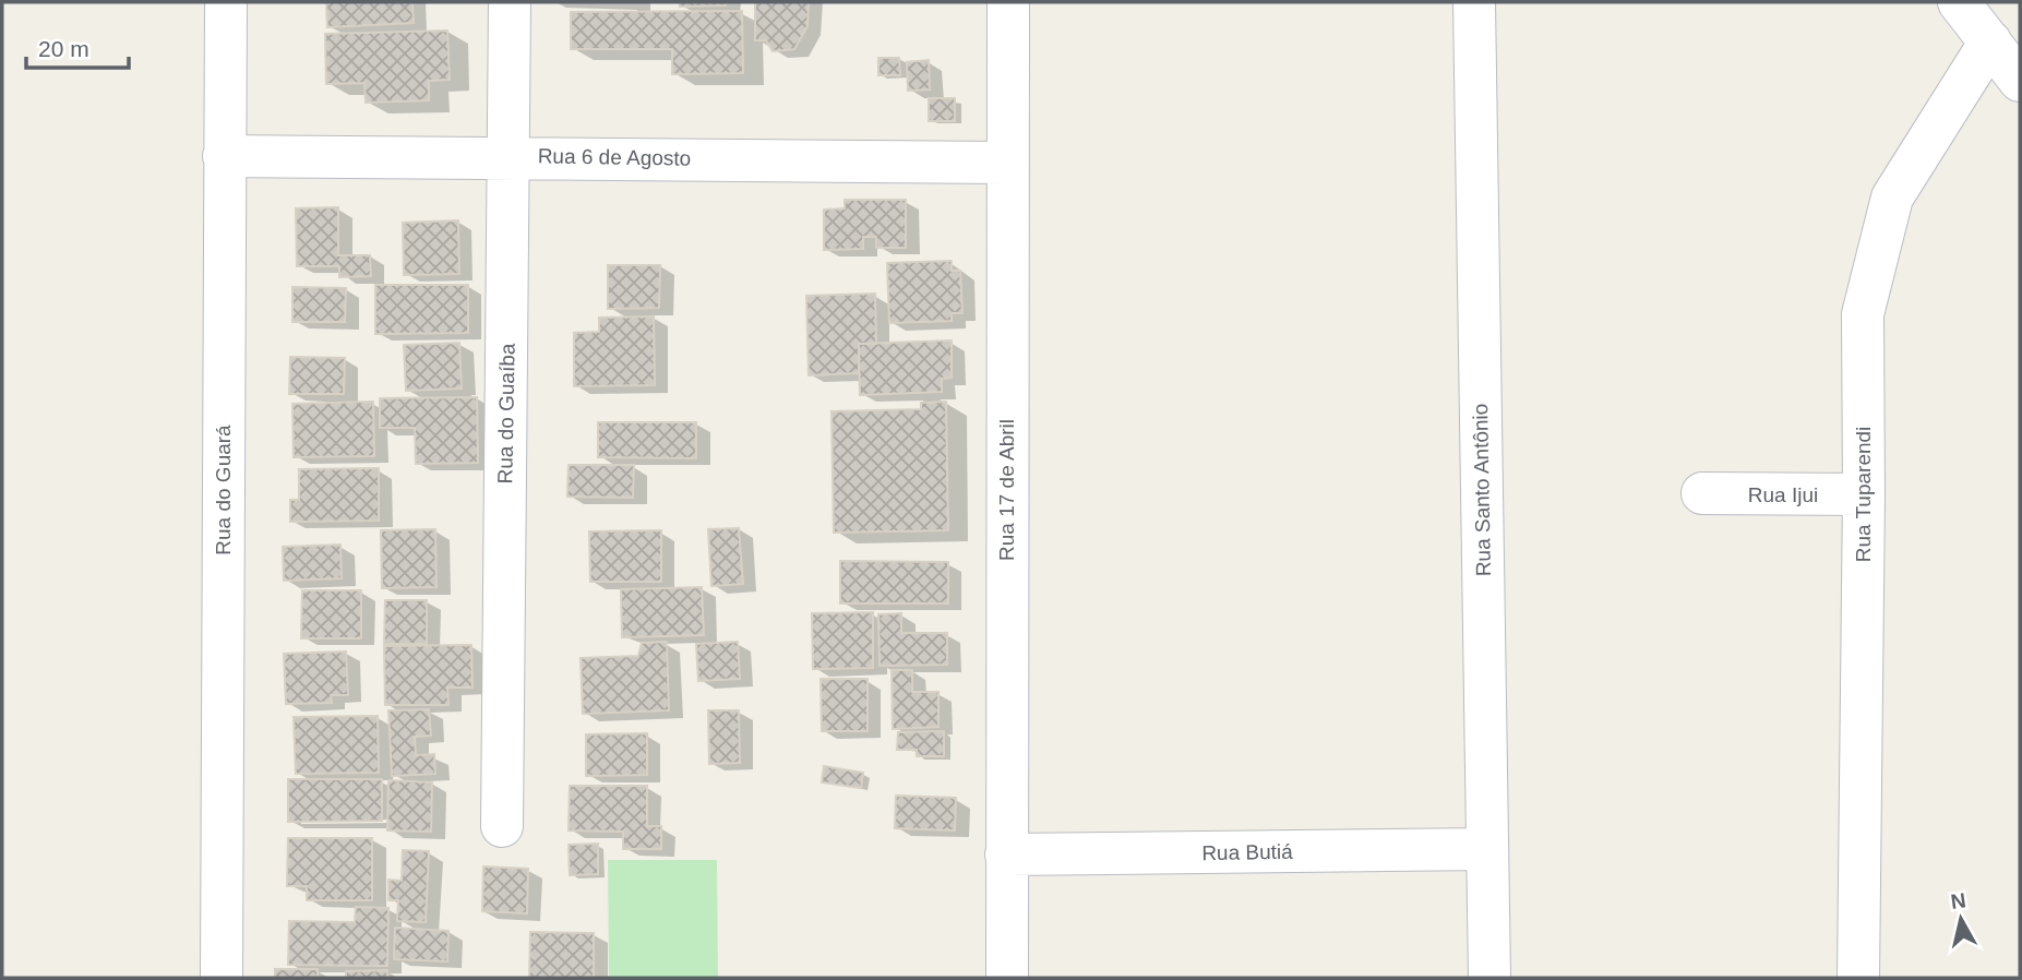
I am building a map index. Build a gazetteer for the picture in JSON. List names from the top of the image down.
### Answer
{
  "streets": {
    "street": [
      "Rua 6 de Agosto",
      "Rua do Guaíba",
      "Rua do Guará",
      "Rua 17 de Abril",
      "Rua Santo Antônio",
      "Rua Ijui",
      "Rua Tuparendi",
      "Rua Butiá"
    ]
  },
  "crossings": [
    ["Rua 6 de Agosto", "Rua do Guaíba"],
    ["Rua 6 de Agosto", "Rua do Guará"],
    ["Rua 6 de Agosto", "Rua 17 de Abril"],
    ["Rua 17 de Abril", "Rua Butiá"],
    ["Rua Santo Antônio", "Rua Butiá"],
    ["Rua Ijui", "Rua Tuparendi"]
  ],
  "scale_bar": "20 m",
  "north": "top"
}
